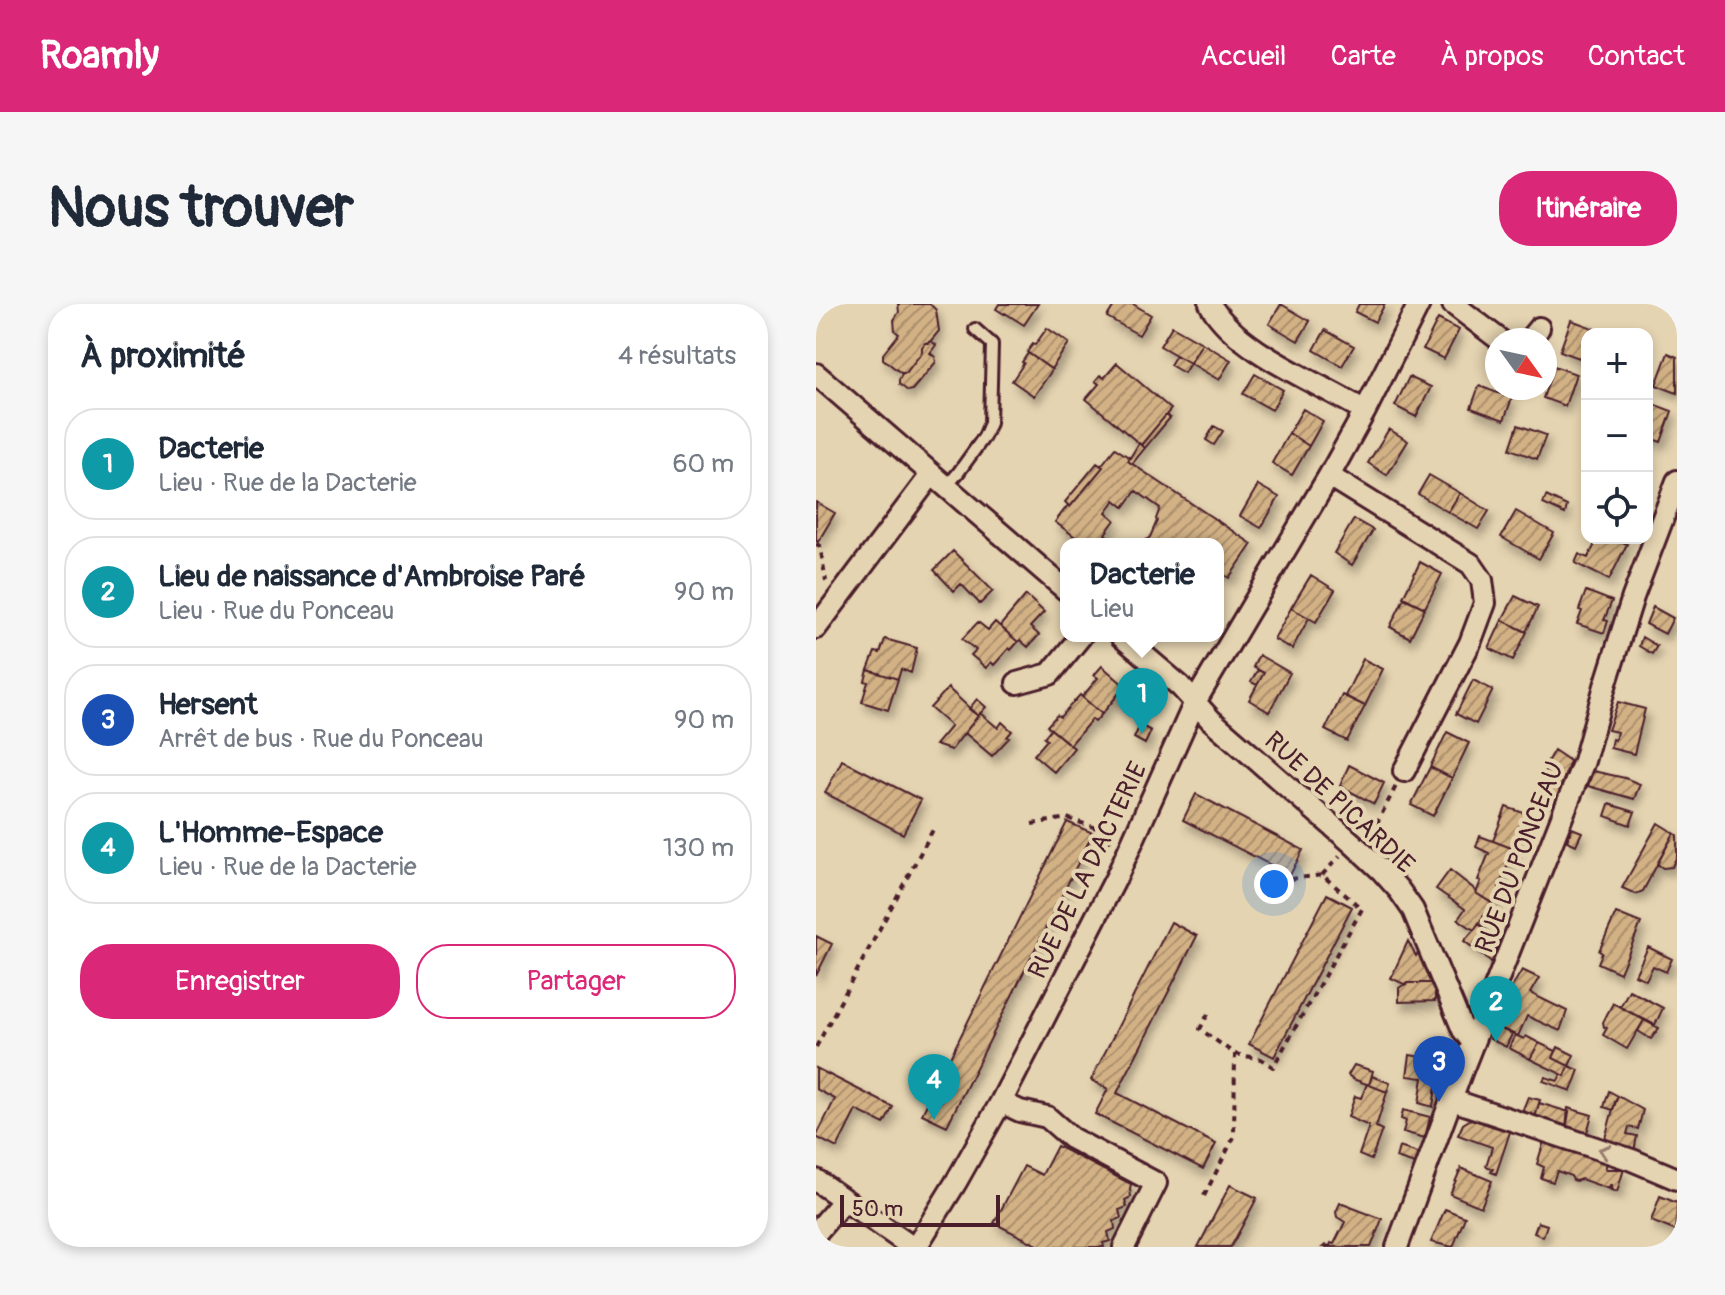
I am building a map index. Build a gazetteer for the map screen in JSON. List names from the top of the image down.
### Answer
{
  "streets": {
    "street": ["RUE DE PICARDIE", "RUE DU PONCEAU", "RUE DE LA DACTERIE"]
  },
  "crossings": [
    ["RUE DE PICARDIE", "RUE DU PONCEAU"],
    ["RUE DE PICARDIE", "RUE DE LA DACTERIE"]
  ],
  "scale_bar": "50 m",
  "north": "bottom right",
  "page": {
    "header": "Roamly",
    "nav": [
      "Accueil",
      "Carte",
      "À propos",
      "Contact"
    ],
    "buttons": [
      "Itinéraire",
      ["Enregistrer", "Partager"]
    ],
    "title": "Nous trouver",
    "heading": ["À proximité", "4 résultats"],
    "map_buttons": ["+", "−"],
    "list": [
      {
        "mark": "1",
        "name": "Dacterie",
        "note": "Lieu · Rue de la Dacterie",
        "value": "60 m"
      },
      {
        "mark": "2",
        "name": "Lieu de naissance d'Ambroise Paré",
        "note": "Lieu · Rue du Ponceau",
        "value": "90 m"
      },
      {
        "mark": "3",
        "name": "Hersent",
        "note": "Arrêt de bus · Rue du Ponceau",
        "value": "90 m"
      },
      {
        "mark": "4",
        "name": "L'Homme-Espace",
        "note": "Lieu · Rue de la Dacterie",
        "value": "130 m"
      }
    ],
    "popup": ["Dacterie", "Lieu"],
    "pins": [
      "1",
      "2",
      "3",
      "4"
    ],
    "scale": "50 m"
  }
}
